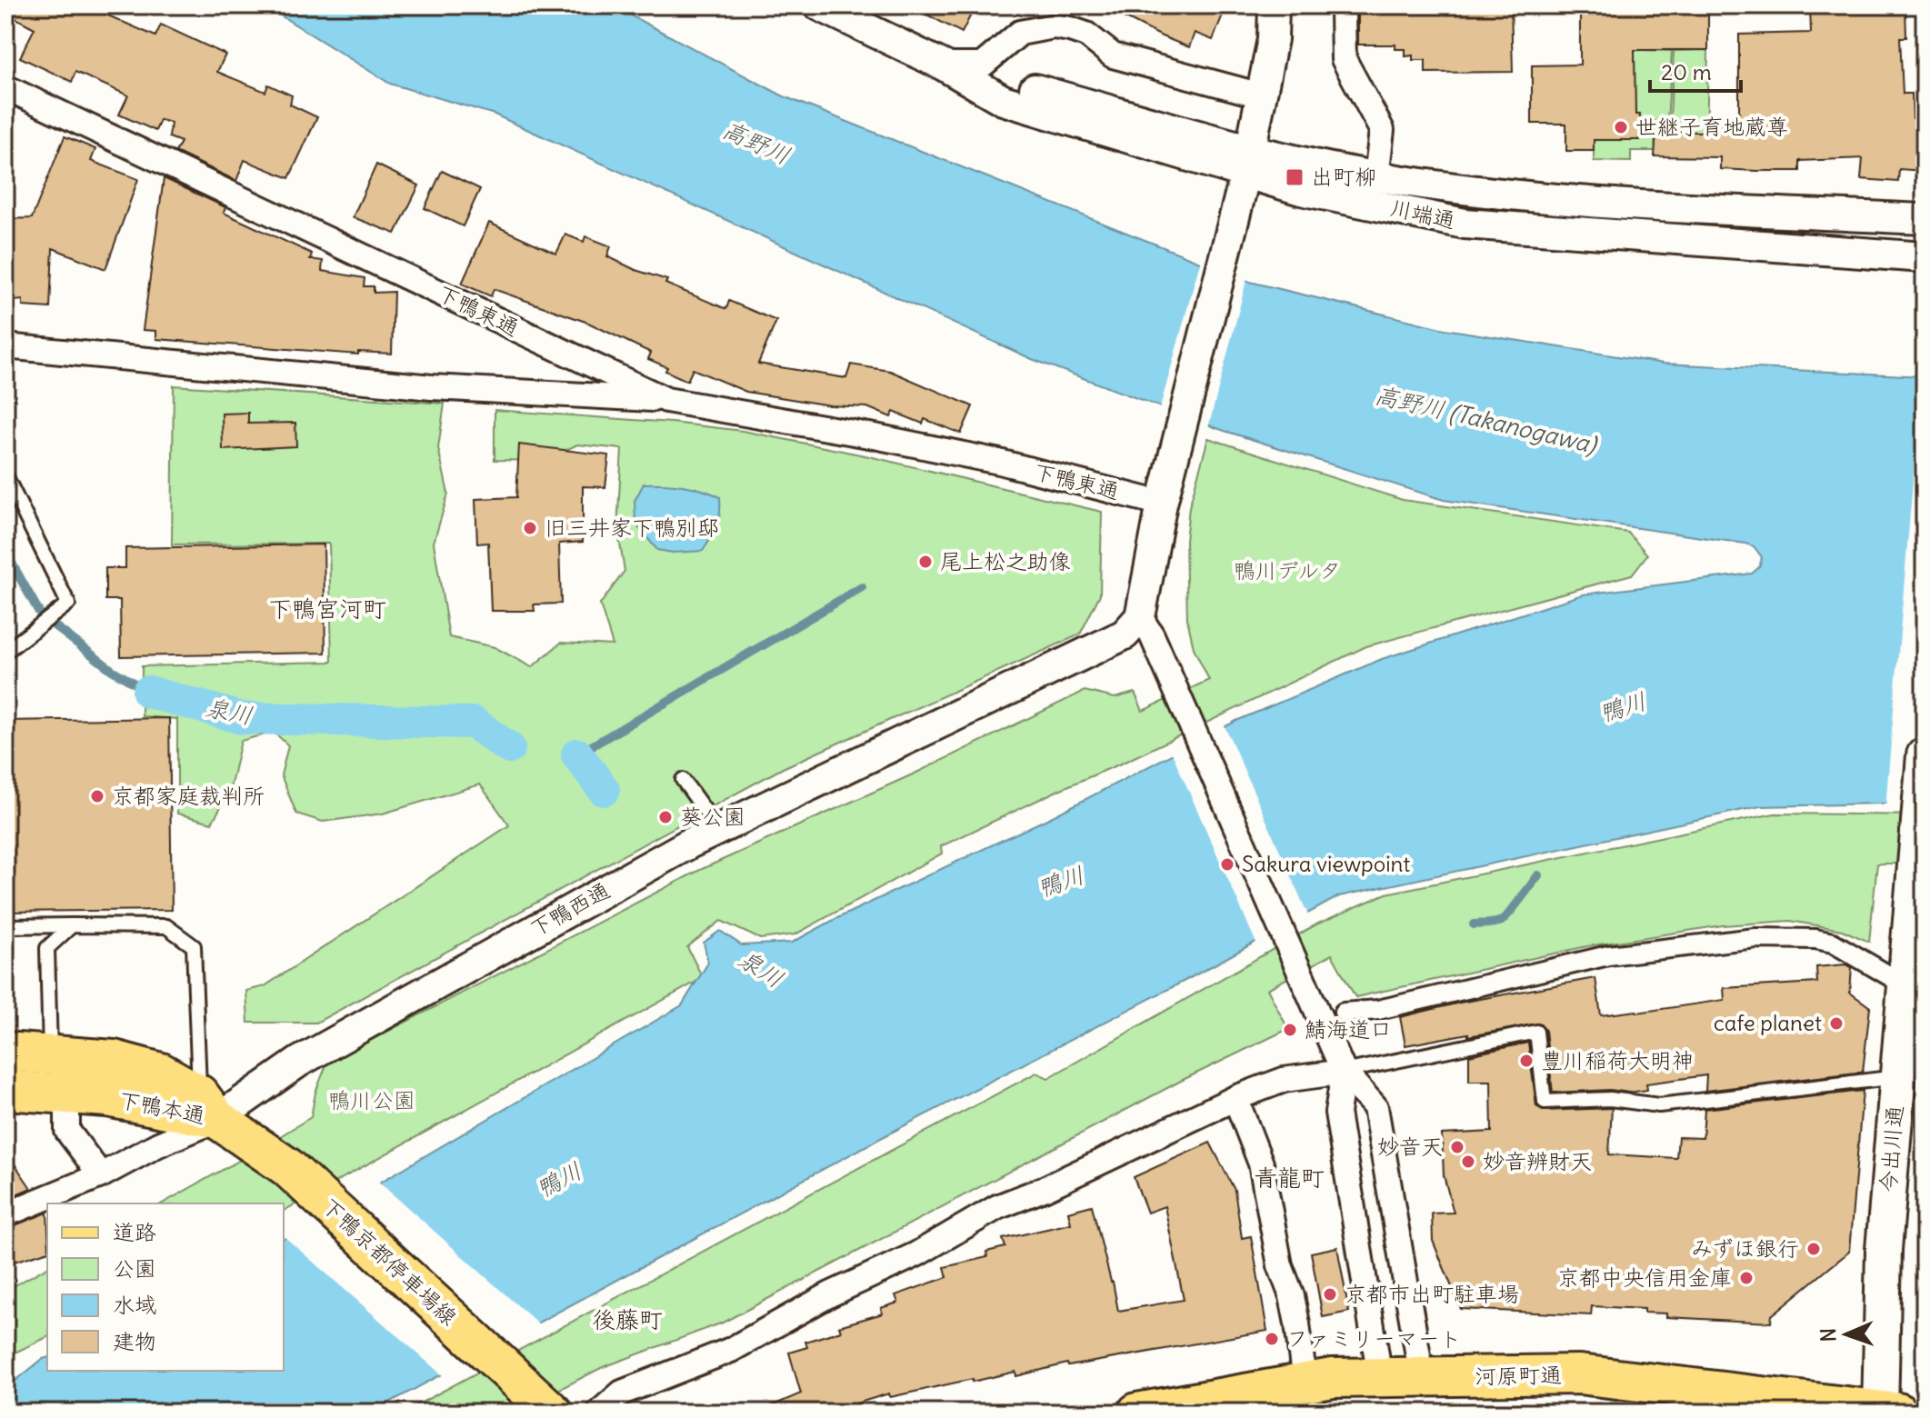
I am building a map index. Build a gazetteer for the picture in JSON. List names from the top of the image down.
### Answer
{
  "streets": {
    "main road": [
      "下鴨本通",
      "今出川通",
      "下鴨京都停車場線",
      "河原町通"
    ],
    "street": ["川端通", "下鴨東通", "下鴨西通"]
  },
  "crossings": [
    ["下鴨西通", "下鴨本通"],
    ["下鴨西通", "下鴨京都停車場線"],
    ["下鴨本通", "下鴨京都停車場線"],
    ["今出川通", "河原町通"]
  ],
  "districts": ["下鴨宮河町", "青龍町", "後藤町"],
  "water": [
    "高野川",
    "高野川 (Takanogawa)",
    "鴨川",
    "泉川"
  ],
  "parks": ["鴨川デルタ", "鴨川公園"],
  "places": {
    "other": [
      "世継子育地蔵尊",
      "旧三井家下鴨別邸",
      "尾上松之助像",
      "京都家庭裁判所",
      "葵公園",
      "Sakura viewpoint",
      "cafe planet",
      "鯖海道口",
      "豊川稲荷大明神",
      "妙音天",
      "妙音辨財天",
      "みずほ銀行",
      "京都中央信用金庫",
      "京都市出町駐車場",
      "ファミリーマート"
    ],
    "transit": ["出町柳"]
  },
  "legend": [
    "道路",
    "公園",
    "水域",
    "建物"
  ],
  "scale_bar": "20 m",
  "north": "left"
}
